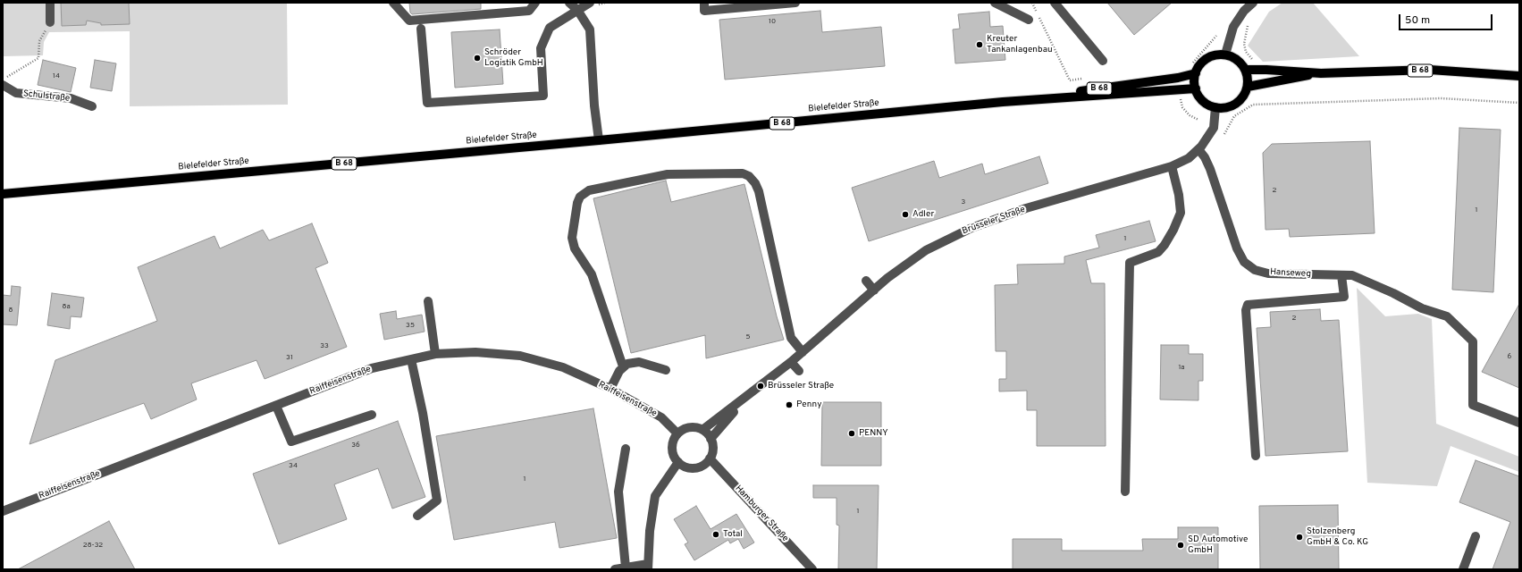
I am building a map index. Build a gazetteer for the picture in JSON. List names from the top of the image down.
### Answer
{
  "streets": {
    "main road": ["B 68", "Bielefelder Straße"],
    "street": [
      "Schulstraße",
      "Brüsseler Straße",
      "Hanseweg",
      "Raiffeisenstraße",
      "Hamburger Straße"
    ]
  },
  "crossings": [
    ["B 68", "Bielefelder Straße"],
    ["B 68", "Brüsseler Straße"],
    ["Bielefelder Straße", "Brüsseler Straße"],
    ["Brüsseler Straße", "Hanseweg"],
    ["Brüsseler Straße", "Raiffeisenstraße"],
    ["Brüsseler Straße", "Hamburger Straße"],
    ["Raiffeisenstraße", "Hamburger Straße"]
  ],
  "places": [
    "Kreuter Tankanlagenbau",
    "Schröder Logistik GmbH",
    "Adler",
    "Brüsseler Straße",
    "Penny",
    "PENNY",
    "Total",
    "Stolzenberg GmbH & Co. KG",
    "SD Automotive GmbH"
  ],
  "house_numbers": [
    "10",
    "14",
    "2",
    "3",
    "1",
    "1",
    "8a",
    "8",
    "2",
    "35",
    "5",
    "33",
    "6",
    "31",
    "1a",
    "36",
    "34",
    "1",
    "1",
    "28-32"
  ],
  "scale_bar": "50 m"
}
